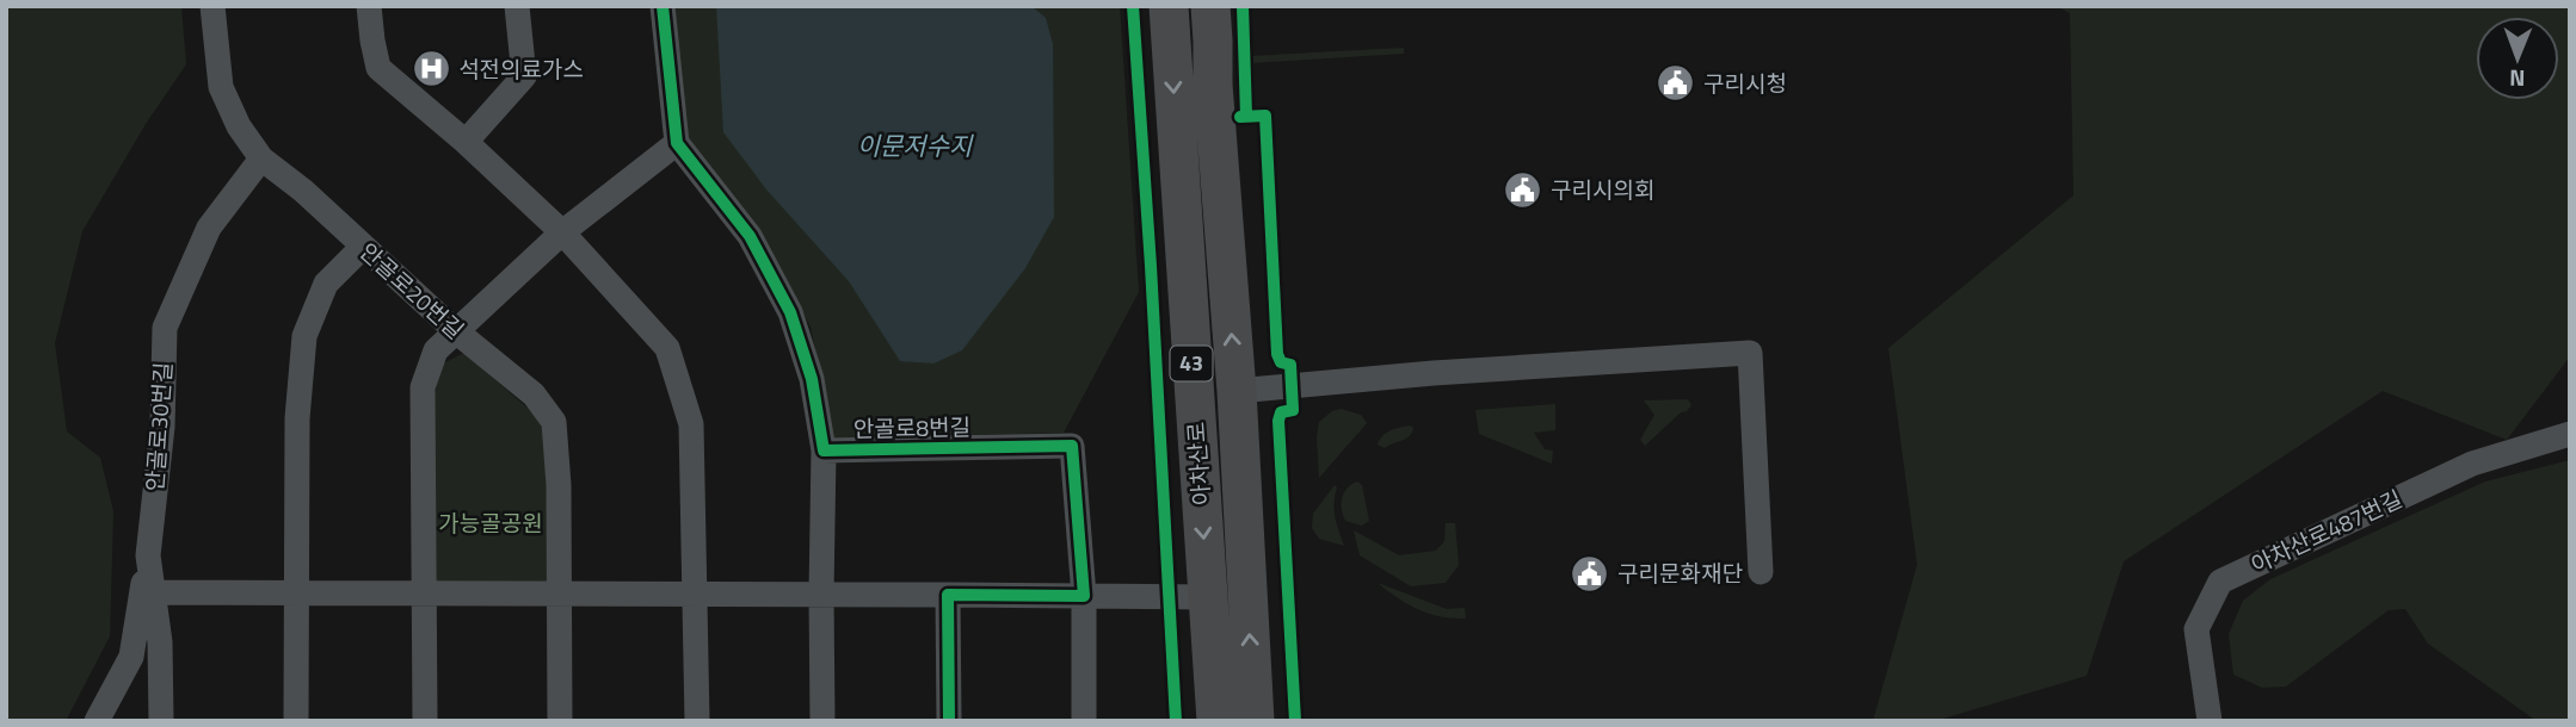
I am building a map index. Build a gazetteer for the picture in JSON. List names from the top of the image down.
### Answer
{
  "streets": {
    "main road": ["43", "아차산로"],
    "street": [
      "안골로20번길",
      "안골로30번길",
      "안골로8번길",
      "아차산로487번길"
    ]
  },
  "crossings": [
    ["안골로20번길", "안골로30번길"]
  ],
  "water": ["이문저수지"],
  "parks": ["가능골공원"],
  "places": {
    "hospital": ["석전의료가스"],
    "public building": ["구리시청", "구리시의회", "구리문화재단"]
  },
  "north": "bottom"
}
